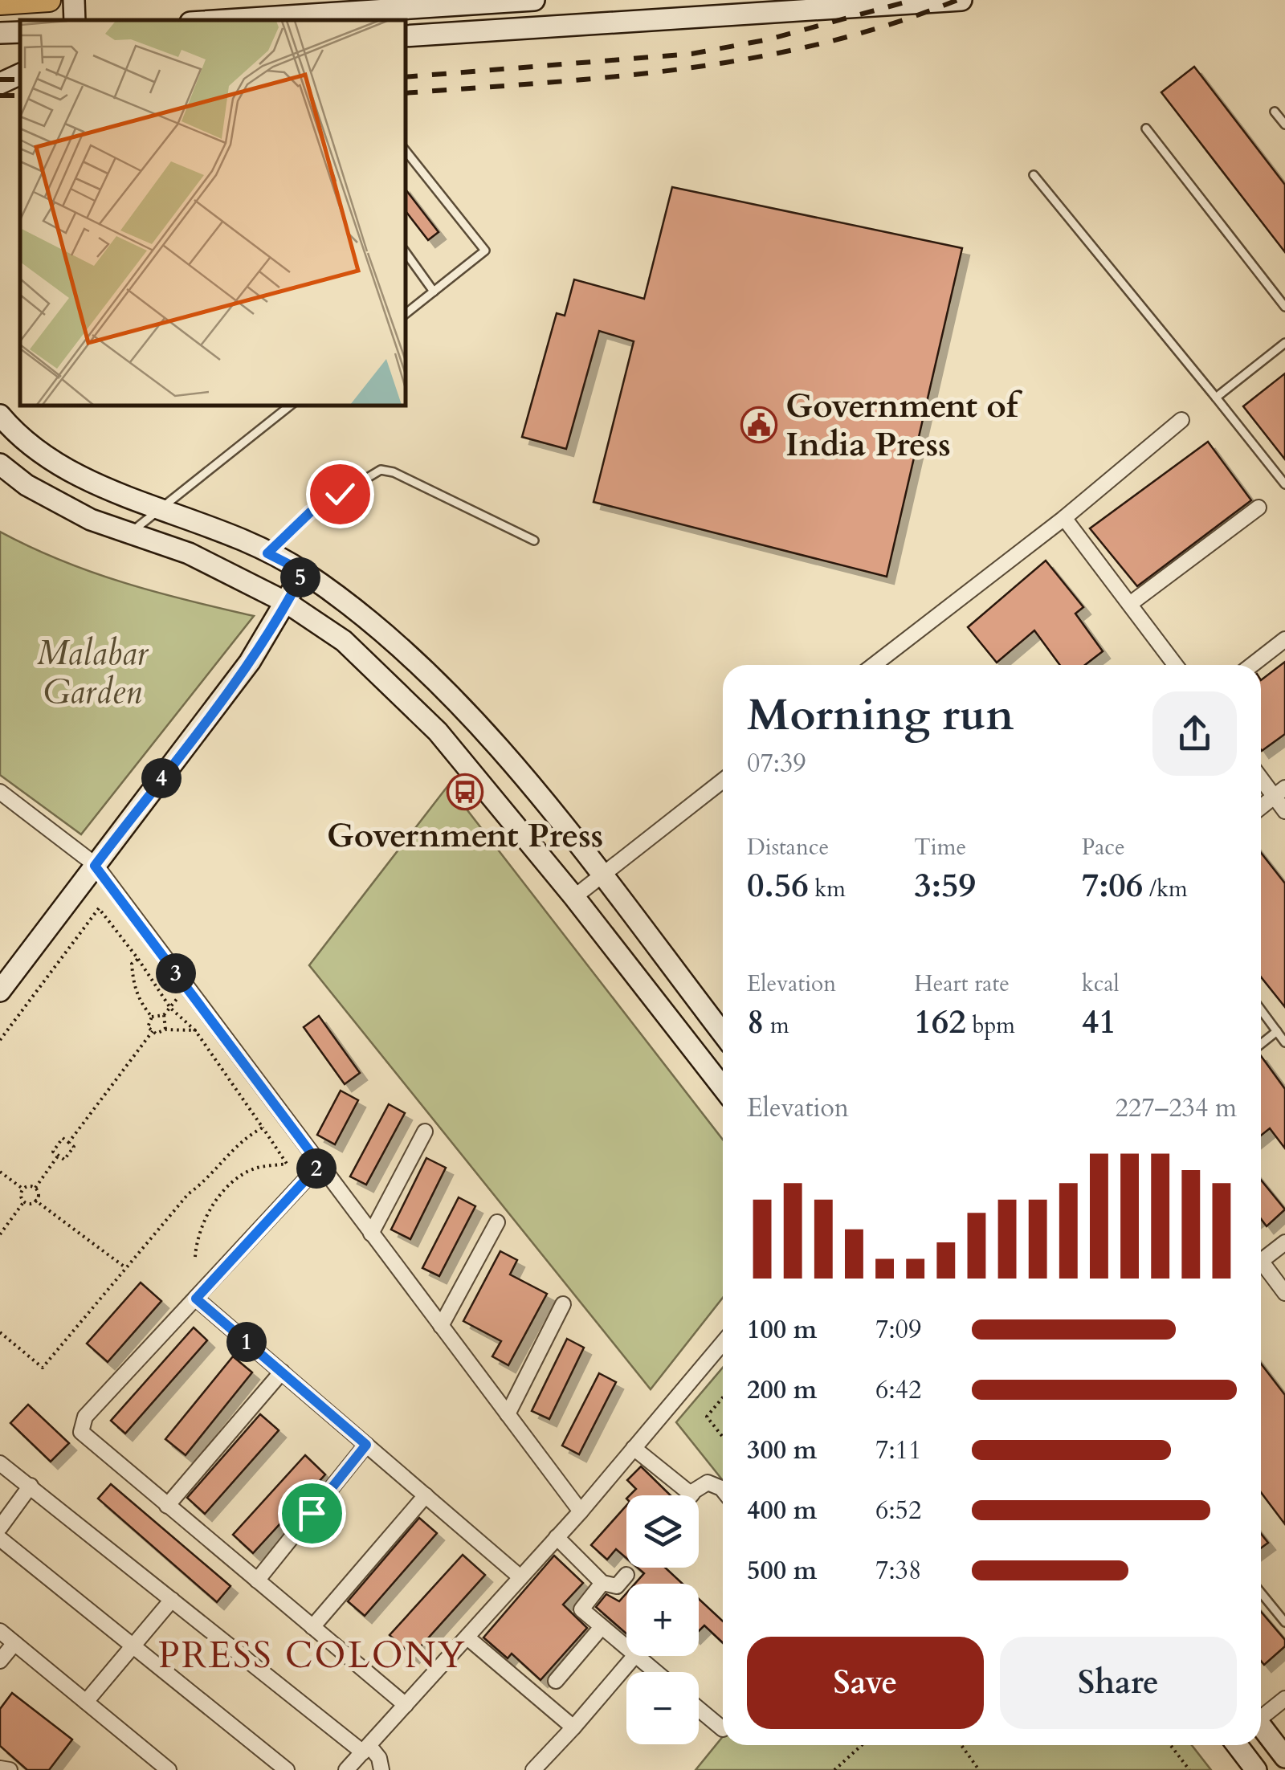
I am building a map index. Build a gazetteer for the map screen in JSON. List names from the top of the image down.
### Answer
{
  "districts": ["PRESS COLONY"],
  "parks": ["Malabar Garden"],
  "places": {
    "public building": ["Government of India Press"],
    "bus stop": ["Government Press"]
  },
  "page": {
    "pins": [
      "5",
      "4",
      "3",
      "2",
      "1"
    ],
    "heading": ["Morning run", "07:39"],
    "stats": [
      ["Distance", "0.56 km"],
      ["Time", "3:59"],
      ["Pace", "7:06 /km"],
      ["Elevation", "8 m"],
      ["Heart rate", "162 bpm"],
      ["kcal", "41"]
    ],
    "chart": ["Elevation", "227–234 m"],
    "list": [
      {
        "name": "100 m",
        "note": "7:09"
      },
      {
        "name": "200 m",
        "note": "6:42"
      },
      {
        "name": "300 m",
        "note": "7:11"
      },
      {
        "name": "400 m",
        "note": "6:52"
      },
      {
        "name": "500 m",
        "note": "7:38"
      }
    ],
    "map_buttons": ["+", "−"],
    "buttons": ["Save", "Share"]
  }
}
